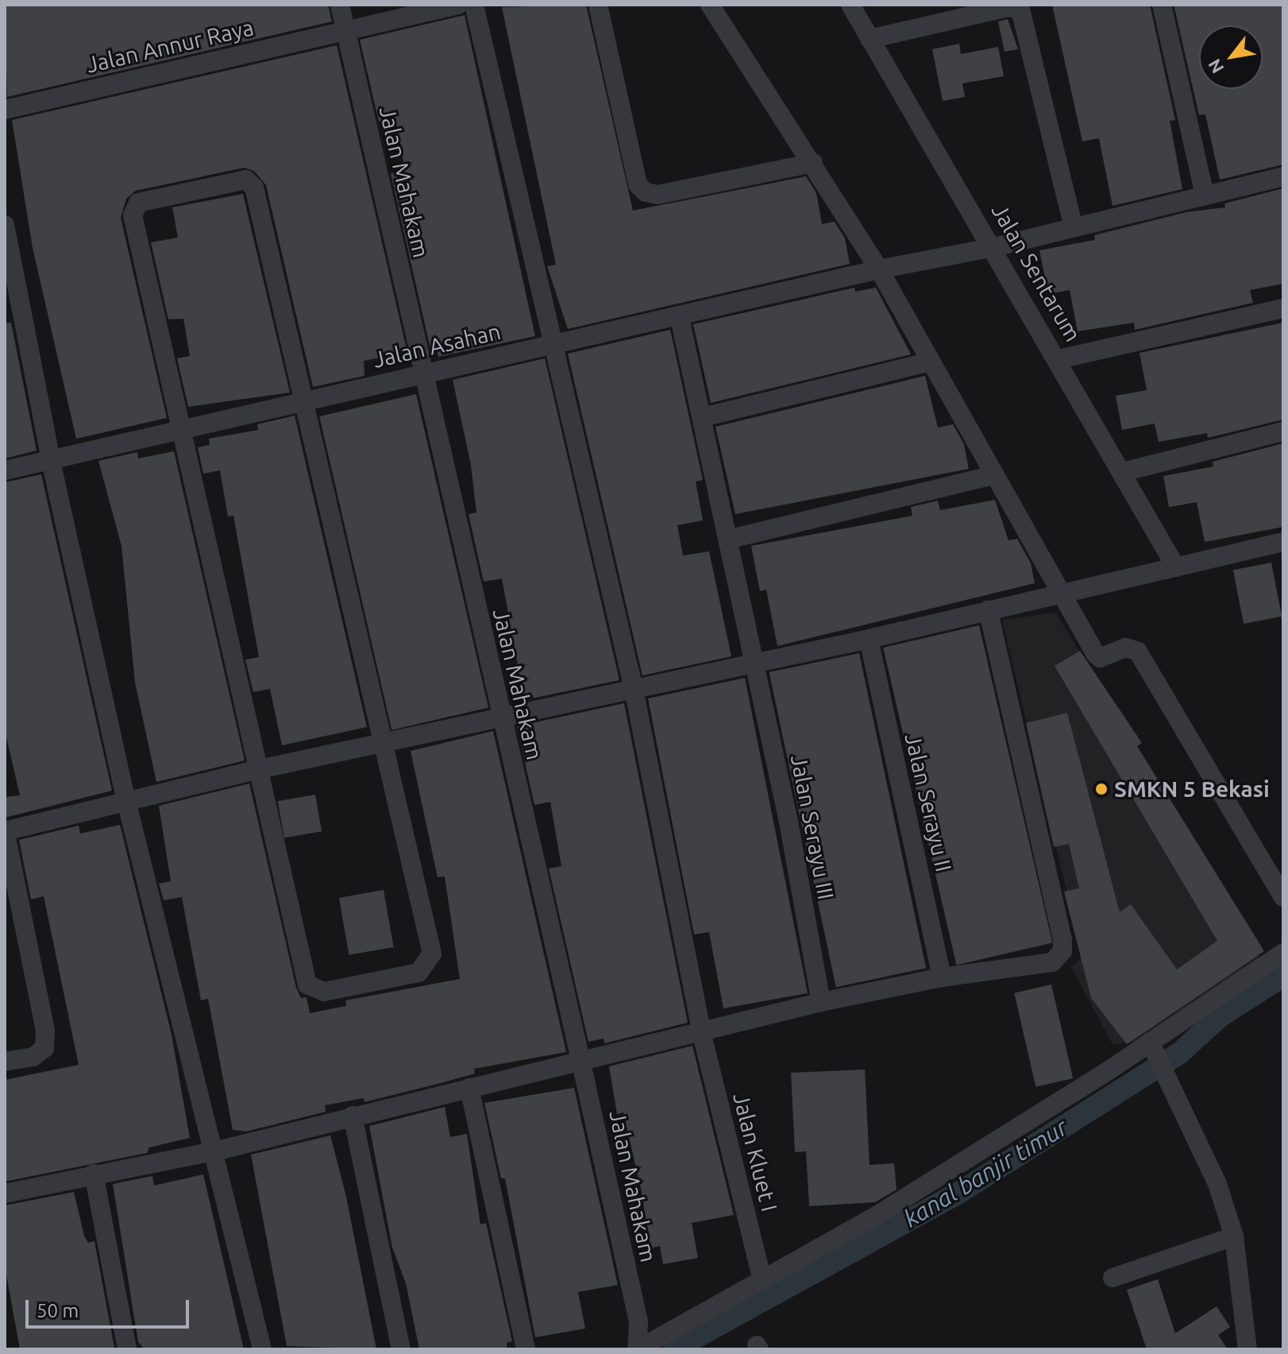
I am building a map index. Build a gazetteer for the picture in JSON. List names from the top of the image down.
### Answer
{
  "streets": {
    "street": [
      "Jalan Annur Raya",
      "Jalan Mahakam",
      "Jalan Sentarum",
      "Jalan Asahan",
      "Jalan Serayu II",
      "Jalan Serayu III",
      "Jalan Kluet I"
    ]
  },
  "crossings": [
    ["Jalan Annur Raya", "Jalan Mahakam"],
    ["Jalan Mahakam", "Jalan Asahan"],
    ["Jalan Sentarum", "Jalan Asahan"],
    ["Jalan Asahan", "Jalan Serayu III"],
    ["Jalan Asahan", "Jalan Kluet I"]
  ],
  "water": ["kanal banjir timur"],
  "places": ["SMKN 5 Bekasi"],
  "scale_bar": "50 m",
  "north": "bottom left"
}
